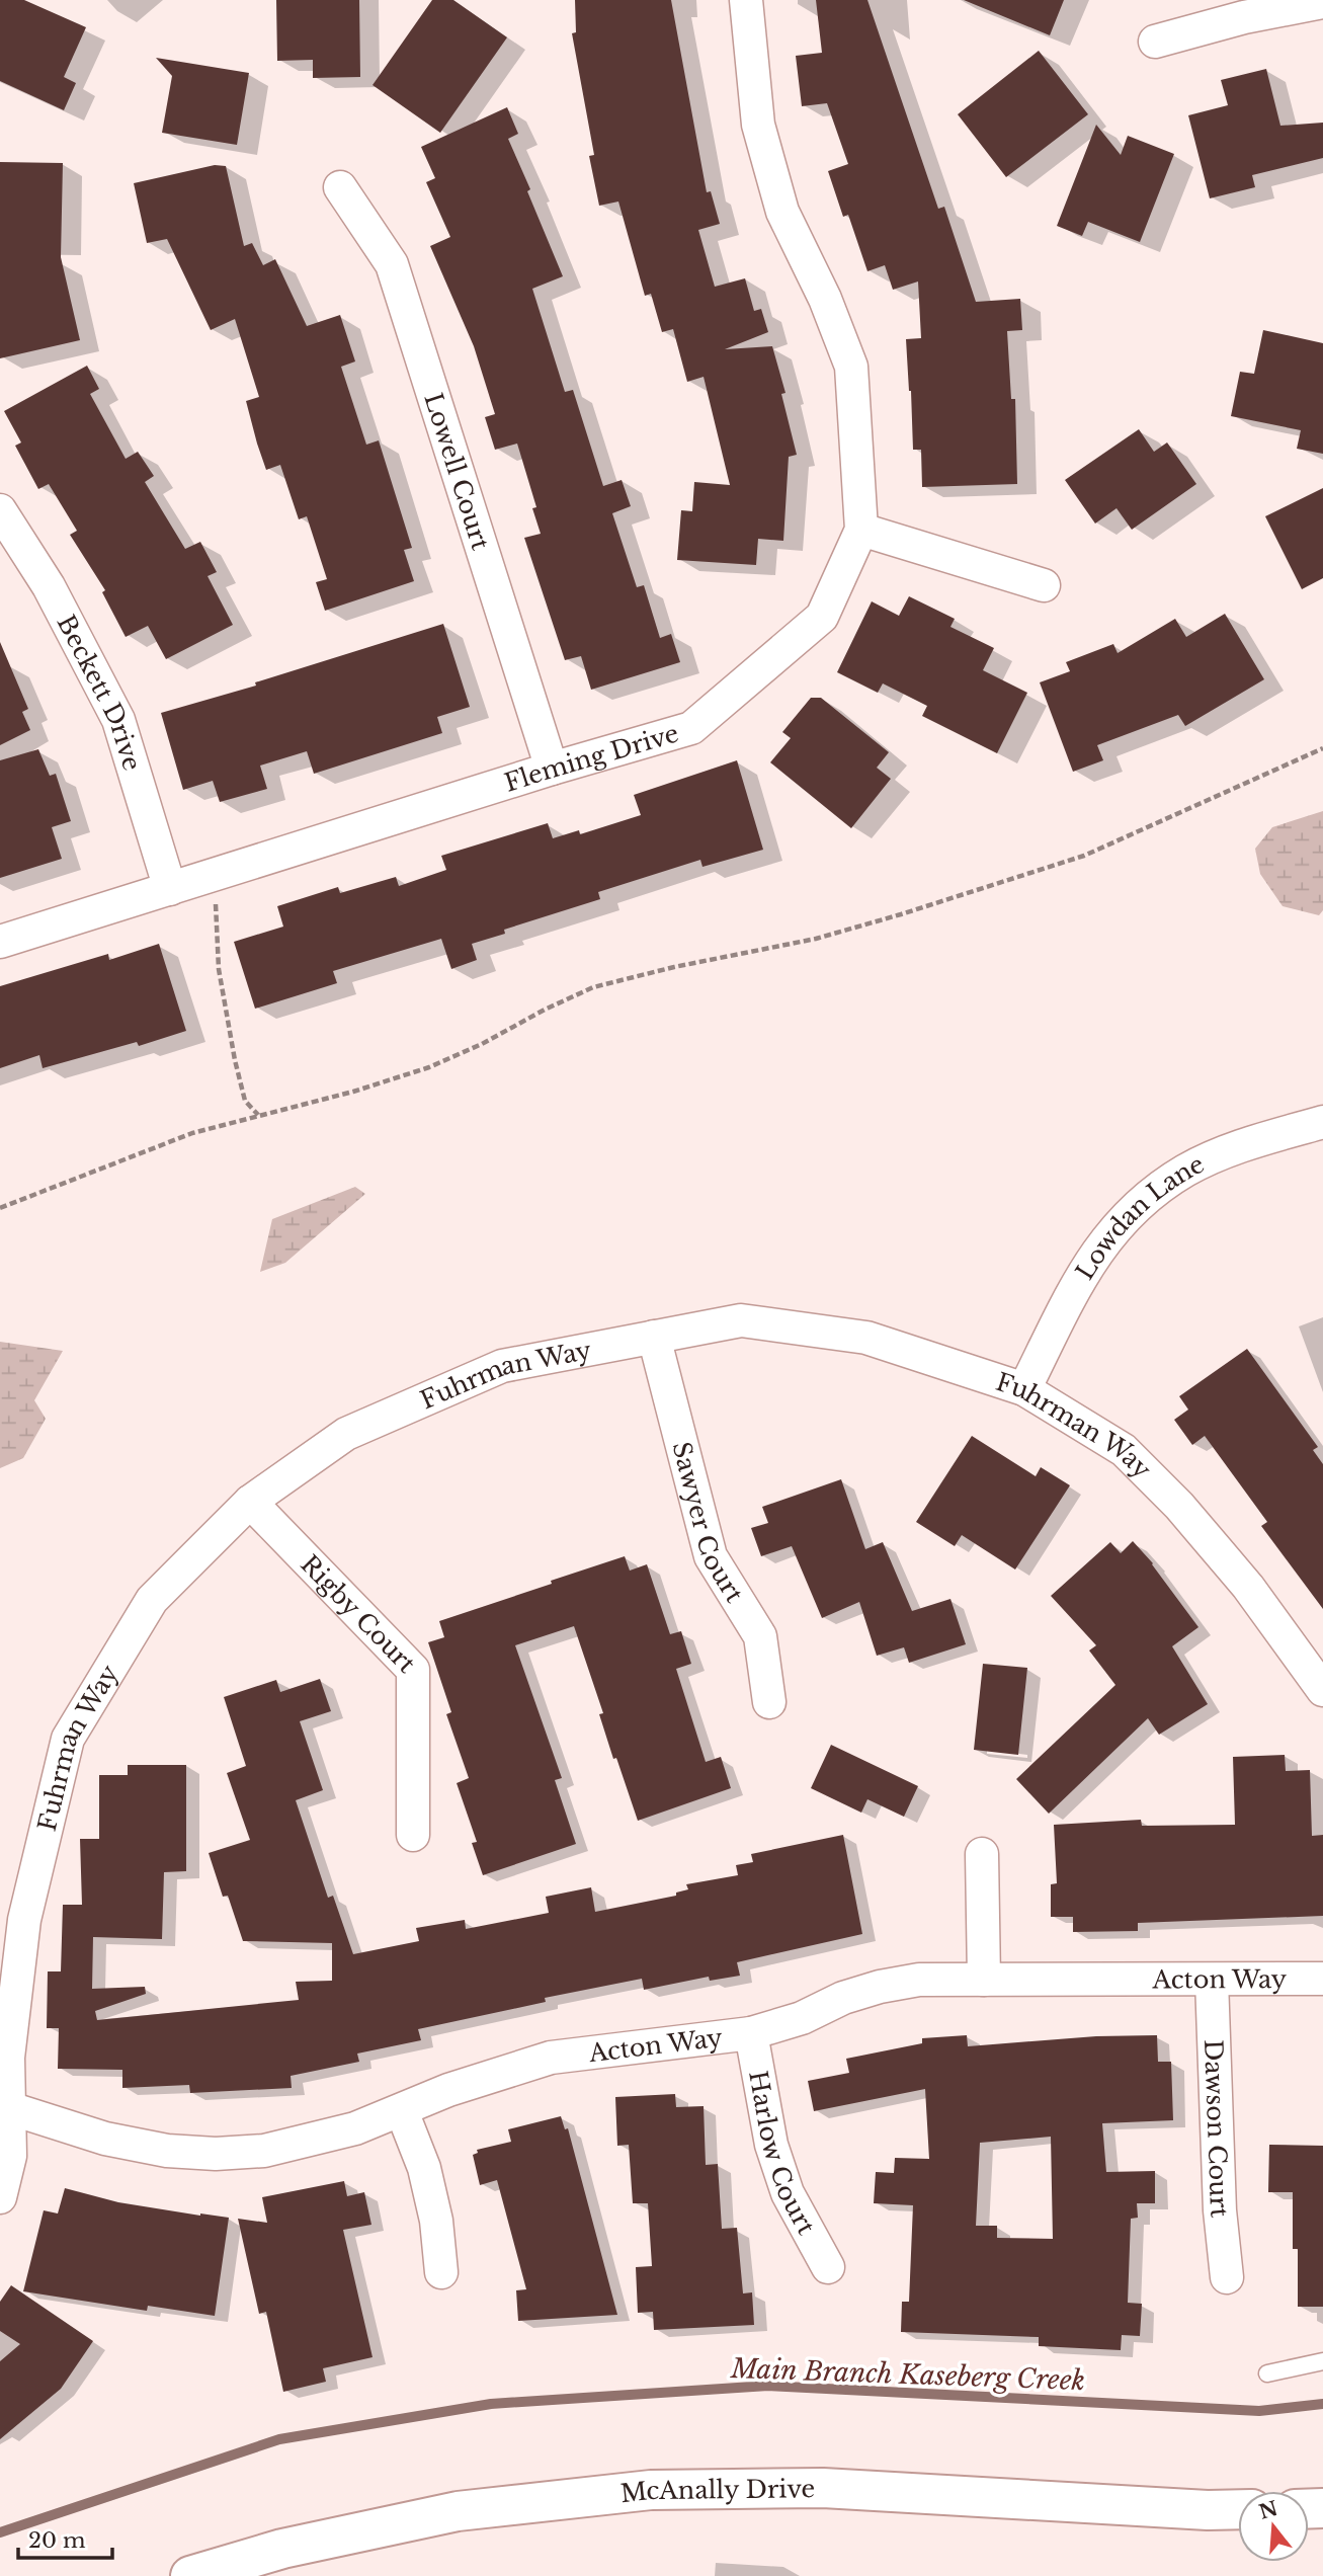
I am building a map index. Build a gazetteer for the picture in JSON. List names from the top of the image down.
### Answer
{
  "streets": {
    "street": [
      "Lowell Court",
      "Beckett Drive",
      "Fleming Drive",
      "Lowdan Lane",
      "Fuhrman Way",
      "Sawyer Court",
      "Rigby Court",
      "Acton Way",
      "Dawson Court",
      "Harlow Court",
      "McAnally Drive"
    ]
  },
  "crossings": [
    ["Lowell Court", "Fleming Drive"],
    ["Beckett Drive", "Fleming Drive"],
    ["Lowdan Lane", "Fuhrman Way"],
    ["Fuhrman Way", "Sawyer Court"],
    ["Fuhrman Way", "Rigby Court"],
    ["Fuhrman Way", "Acton Way"],
    ["Acton Way", "Dawson Court"],
    ["Acton Way", "Harlow Court"]
  ],
  "water": ["Main Branch Kaseberg Creek"],
  "scale_bar": "20 m",
  "north": "top"
}
